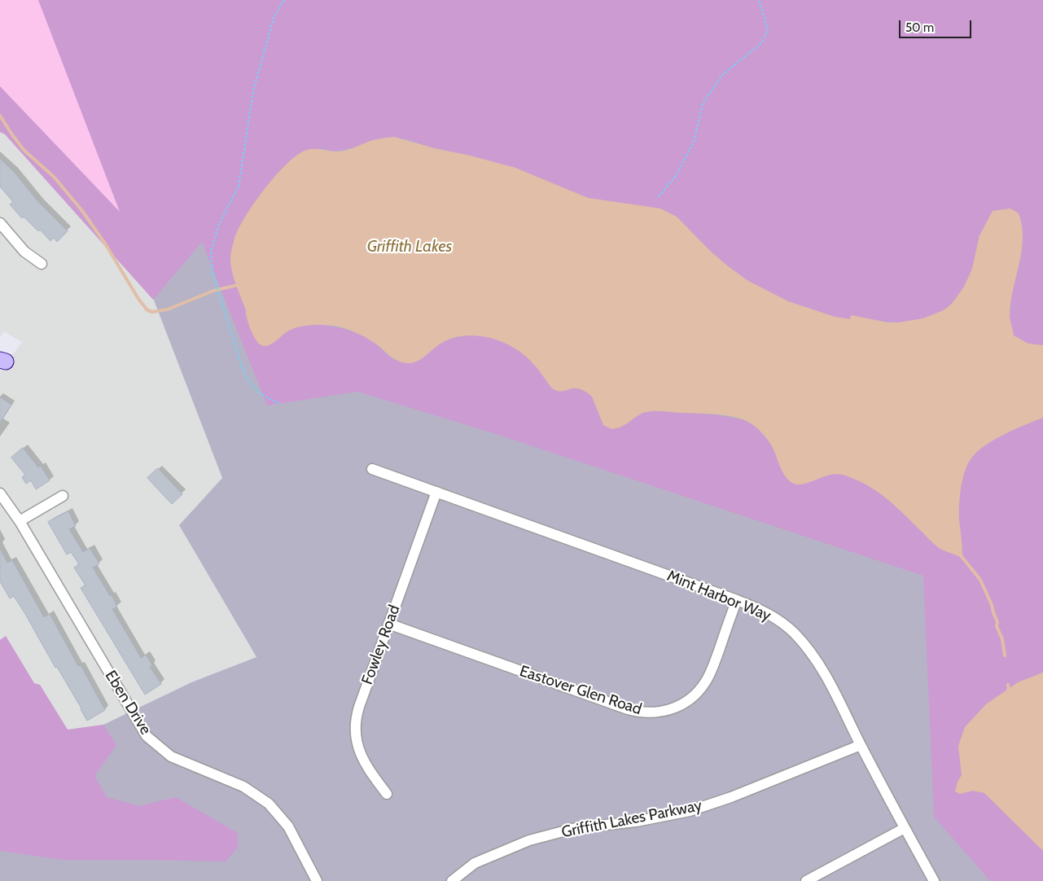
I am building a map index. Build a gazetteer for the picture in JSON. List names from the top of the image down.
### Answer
{
  "streets": {
    "street": [
      "Mint Harbor Way",
      "Fowley Road",
      "Eastover Glen Road",
      "Eben Drive",
      "Griffith Lakes Parkway"
    ]
  },
  "crossings": [
    ["Mint Harbor Way", "Fowley Road"],
    ["Mint Harbor Way", "Eastover Glen Road"],
    ["Mint Harbor Way", "Griffith Lakes Parkway"],
    ["Fowley Road", "Eastover Glen Road"]
  ],
  "water": ["Griffith Lakes"],
  "scale_bar": "50 m"
}
